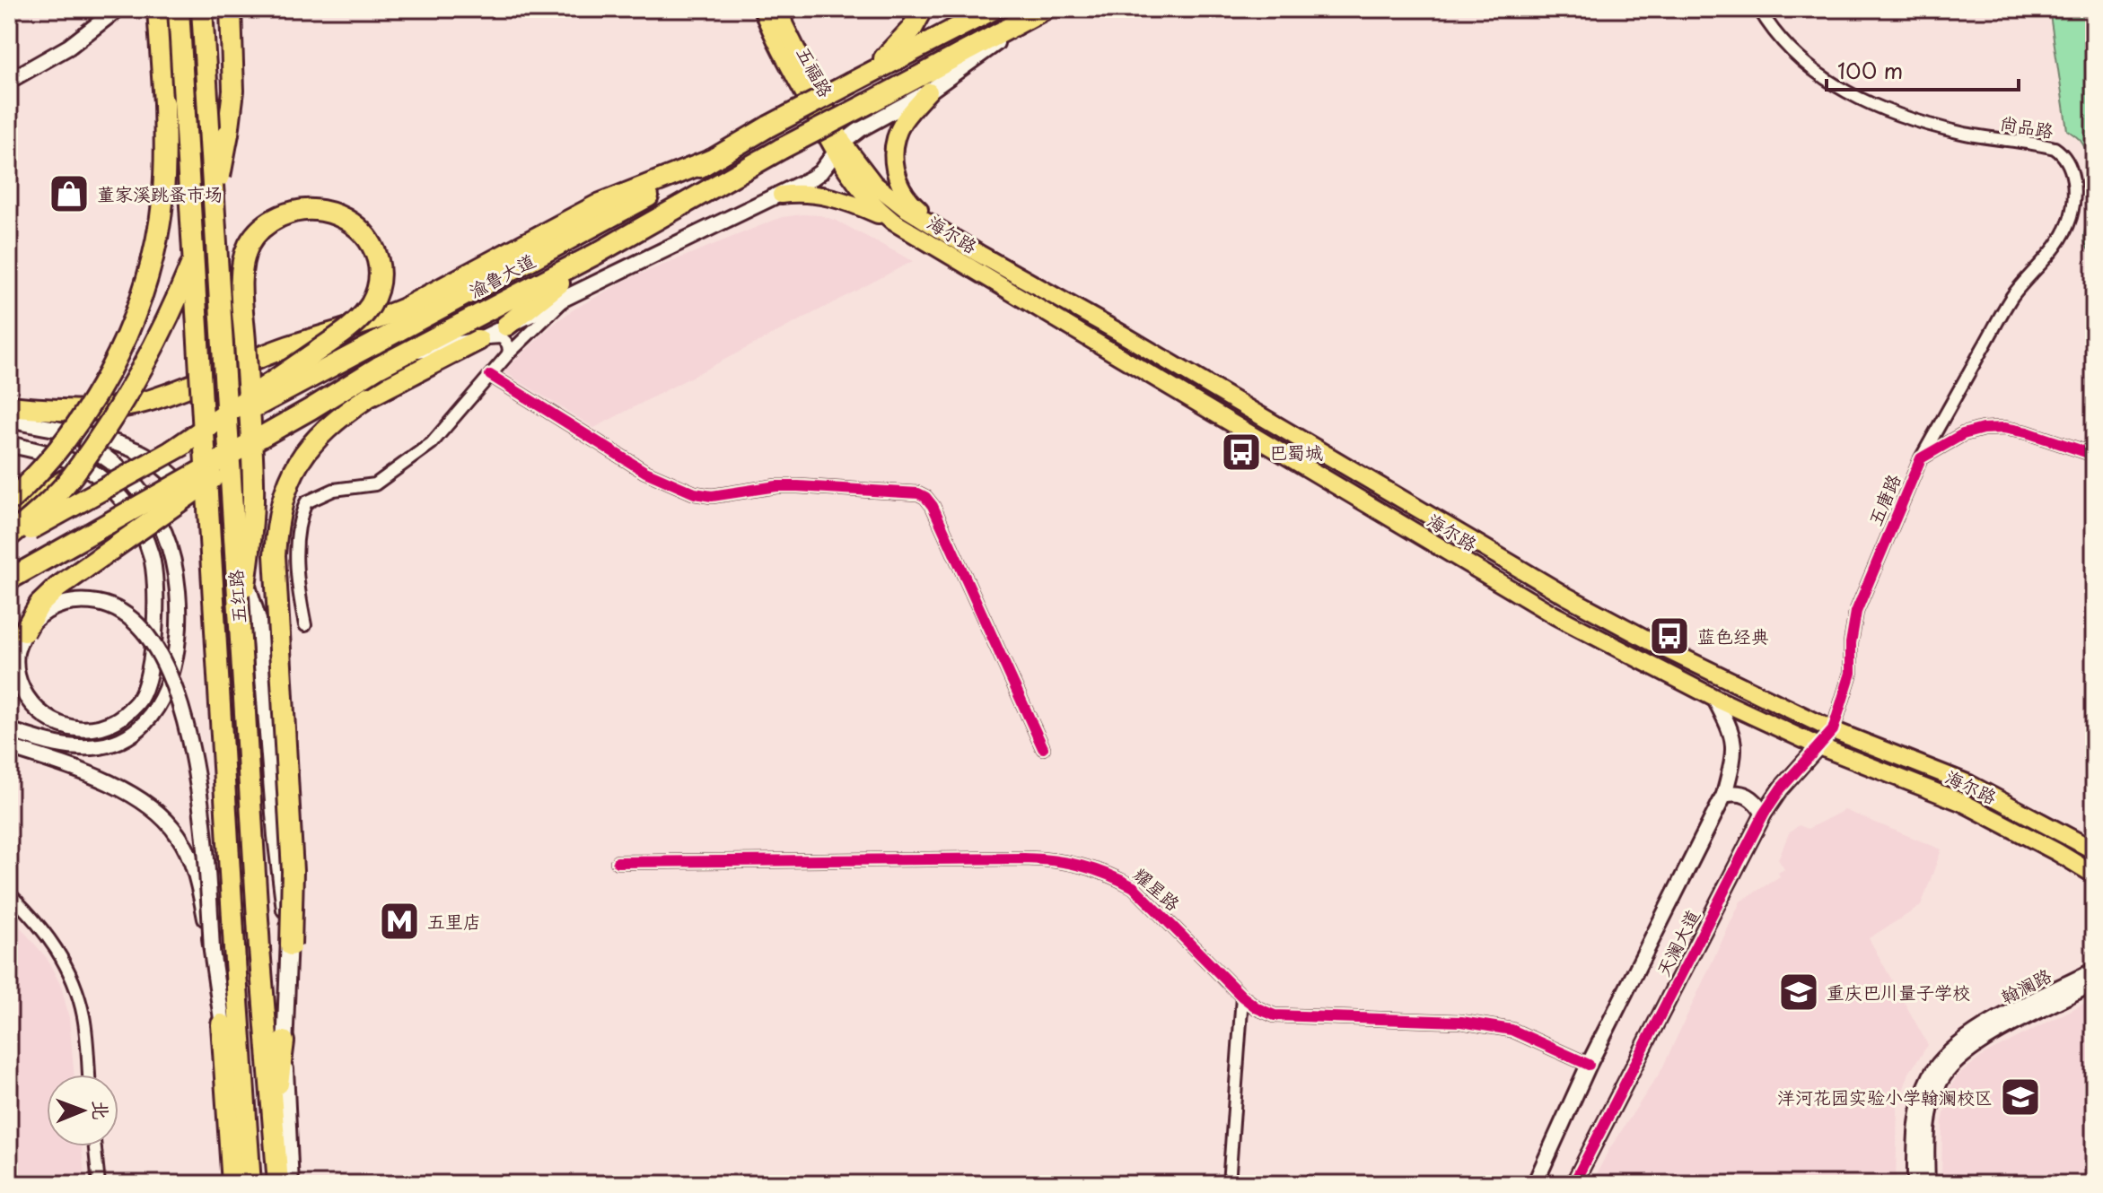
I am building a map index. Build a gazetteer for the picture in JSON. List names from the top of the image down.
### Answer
{
  "streets": {
    "highway": ["渝鲁大道", "五红路"],
    "main road": [
      "五福路",
      "海尔路",
      "天澜大道",
      "翰澜路"
    ],
    "street": ["尚品路", "五唐路", "耀星路"]
  },
  "crossings": [
    ["五福路", "海尔路"],
    ["五福路", "渝鲁大道"],
    ["尚品路", "五唐路"],
    ["海尔路", "渝鲁大道"],
    ["海尔路", "五唐路"],
    ["海尔路", "天澜大道"],
    ["五唐路", "天澜大道"],
    ["耀星路", "天澜大道"]
  ],
  "places": {
    "shop": ["董家溪跳蚤市场"],
    "bus stop": ["巴蜀城", "蓝色经典"],
    "metro station": ["五里店"],
    "school or university": ["重庆巴川量子学校", "洋河花园实验小学翰澜校区"]
  },
  "scale_bar": "100 m",
  "north": "right"
}
